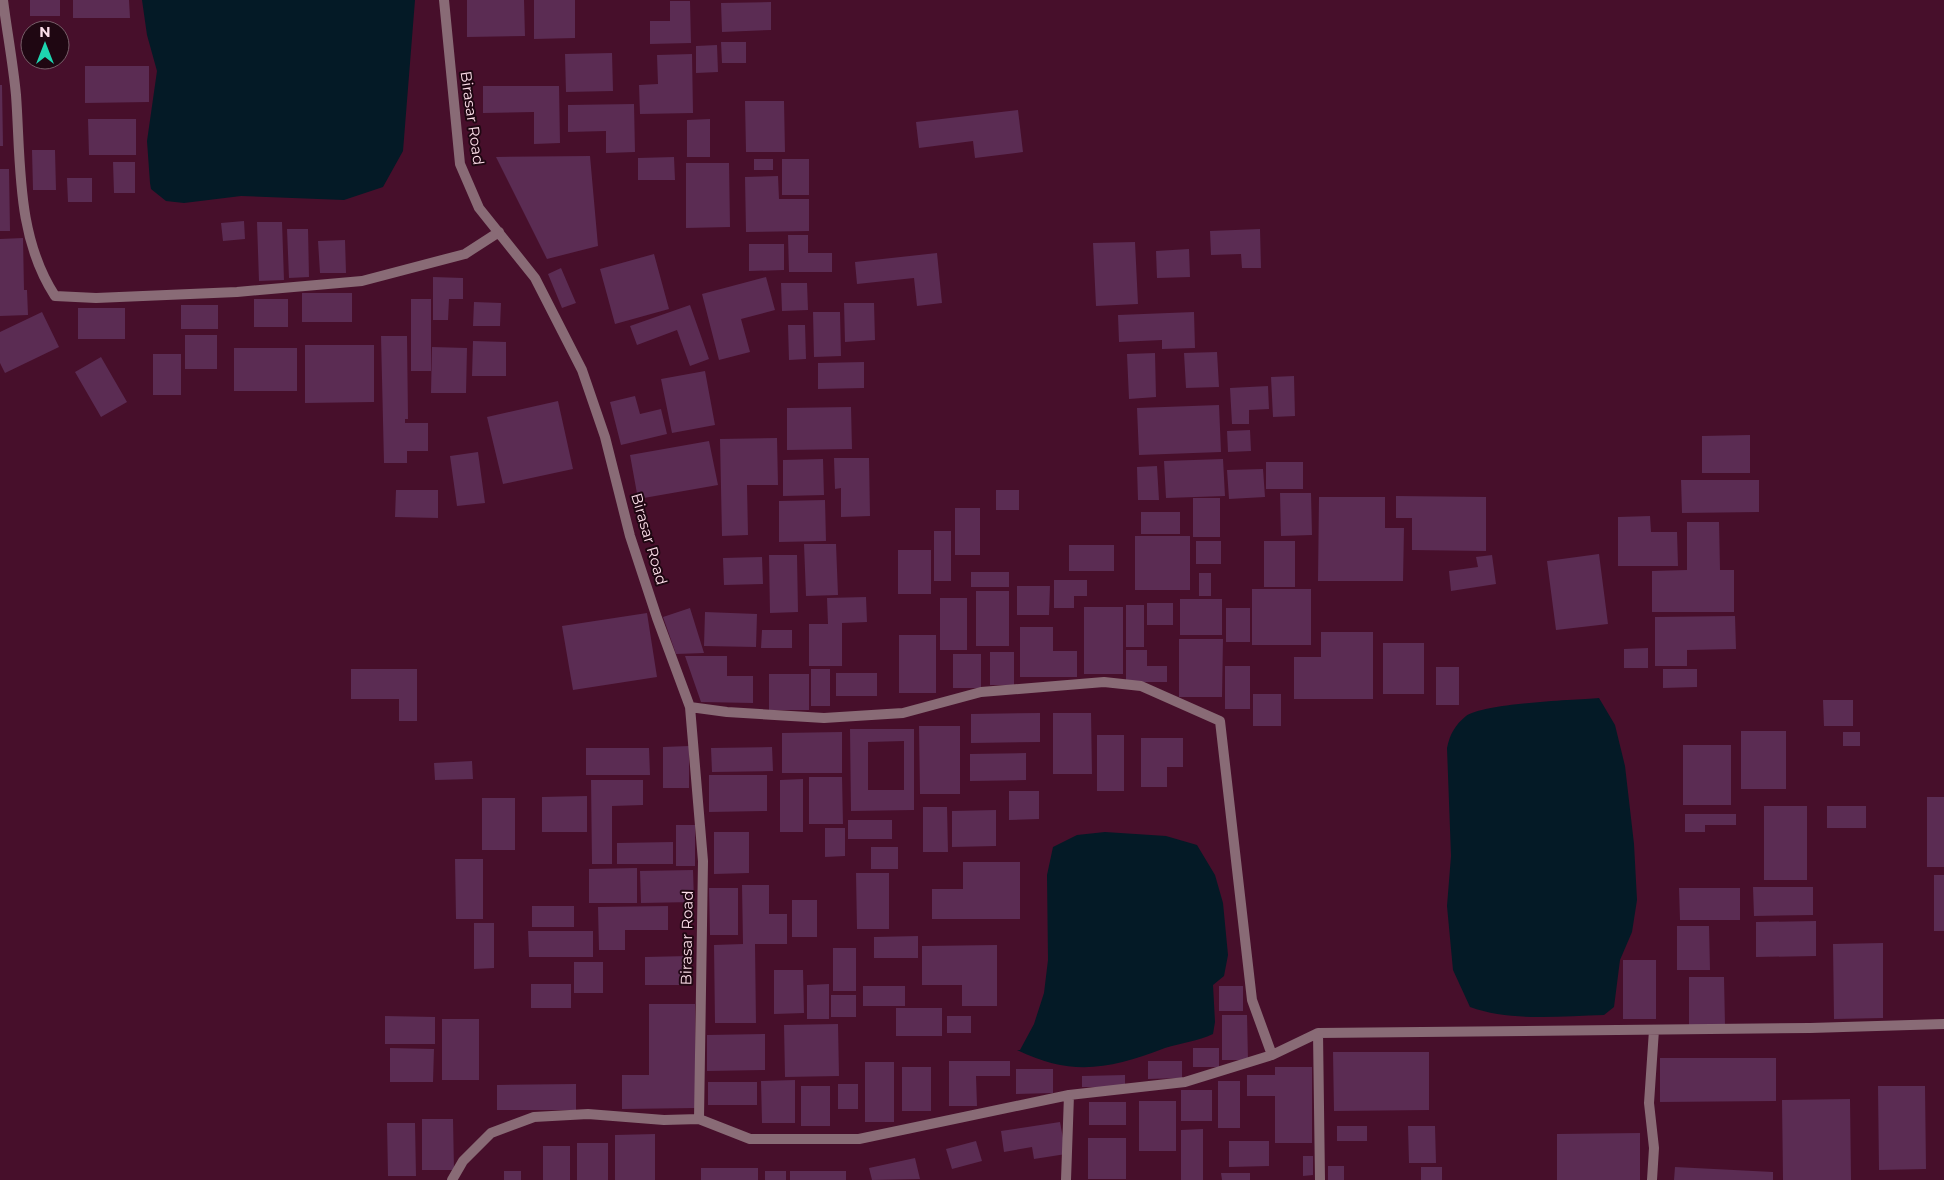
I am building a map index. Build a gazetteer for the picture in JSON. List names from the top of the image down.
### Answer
{
  "streets": {
    "street": ["Birasar Road"]
  },
  "north": "top"
}
